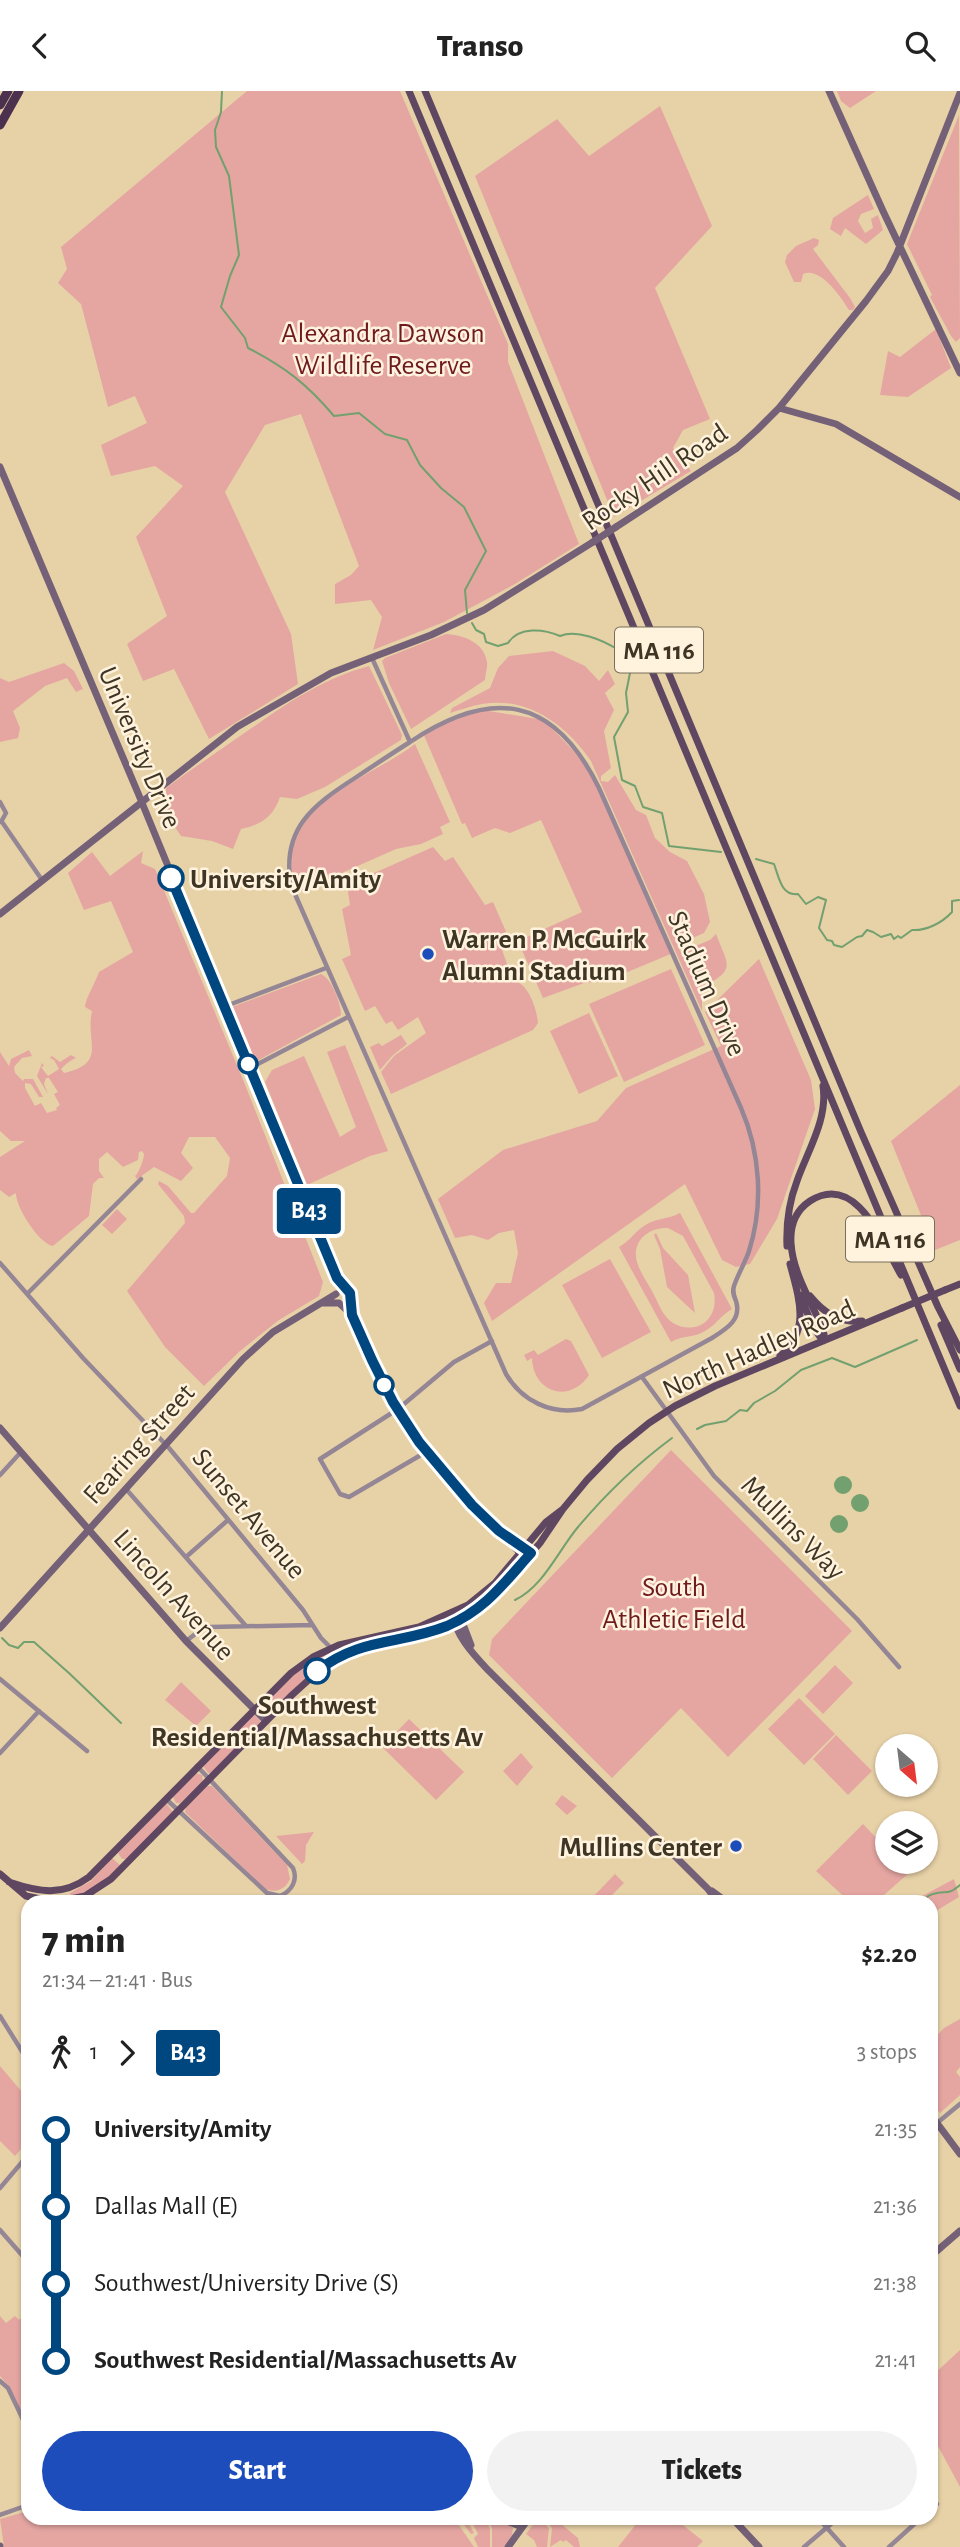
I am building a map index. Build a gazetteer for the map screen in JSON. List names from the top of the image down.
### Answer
{
  "streets": {
    "main road": [
      "Rocky Hill Road",
      "MA 116",
      "University Drive",
      "North Hadley Road",
      "Fearing Street",
      "Lincoln Avenue"
    ],
    "street": ["Stadium Drive", "Sunset Avenue", "Mullins Way"]
  },
  "crossings": [
    ["Rocky Hill Road", "University Drive"],
    ["University Drive", "North Hadley Road"],
    ["University Drive", "Fearing Street"],
    ["North Hadley Road", "Mullins Way"],
    ["Fearing Street", "Sunset Avenue"],
    ["Fearing Street", "Lincoln Avenue"]
  ],
  "parks": ["Alexandra Dawson Wildlife Reserve", "South Athletic Field"],
  "places": [
    "University/Amity",
    "Warren P. McGuirk Alumni Stadium",
    "Southwest Residential/Massachusetts Av",
    "Mullins Center"
  ],
  "lines": ["bus line B43"],
  "north": "bottom right",
  "page": {
    "header": "Transo",
    "on_map": "B43",
    "heading": ["7 min", "21:34 – 21:41 · Bus", "$2.20"],
    "legs": ["1", "B43", "3 stops"],
    "list": [
      {
        "name": "University/Amity",
        "value": "21:35"
      },
      {
        "name": "Dallas Mall (E)",
        "value": "21:36"
      },
      {
        "name": "Southwest/University Drive (S)",
        "value": "21:38"
      },
      {
        "name": "Southwest Residential/Massachusetts Av",
        "value": "21:41"
      }
    ],
    "buttons": ["Start", "Tickets"]
  }
}
